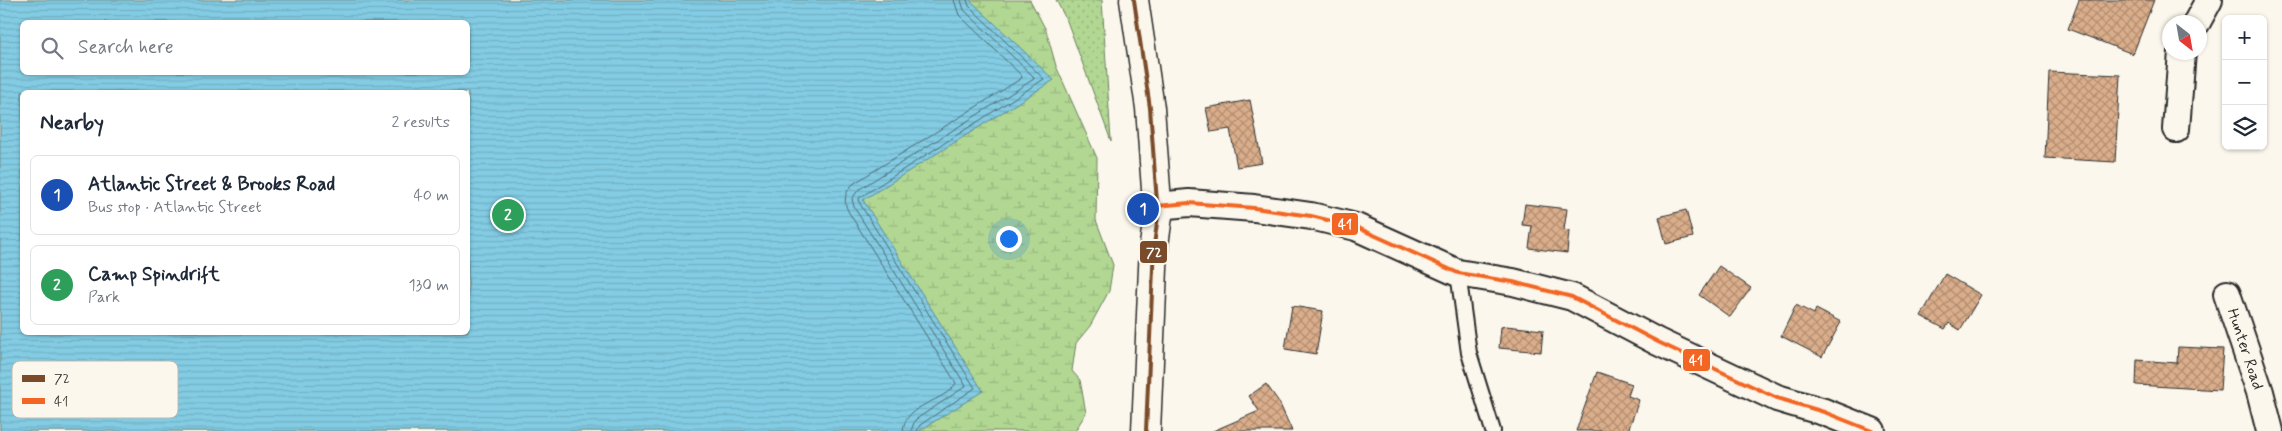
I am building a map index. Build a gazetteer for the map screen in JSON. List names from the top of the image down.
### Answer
{
  "streets": {
    "street": ["Hunter Road"]
  },
  "lines": ["transit line 72", "transit line 41"],
  "legend": ["72", "41"],
  "north": "bottom right",
  "page": {
    "map_buttons": ["+", "−"],
    "search": "Search here",
    "heading": ["Nearby", "2 results"],
    "list": [
      {
        "mark": "1",
        "name": "Atlantic Street & Brooks Road",
        "note": "Bus stop · Atlantic Street",
        "value": "40 m"
      },
      {
        "mark": "2",
        "name": "Camp Spindrift",
        "note": "Park",
        "value": "130 m"
      }
    ],
    "pins": ["1", "2"]
  }
}
